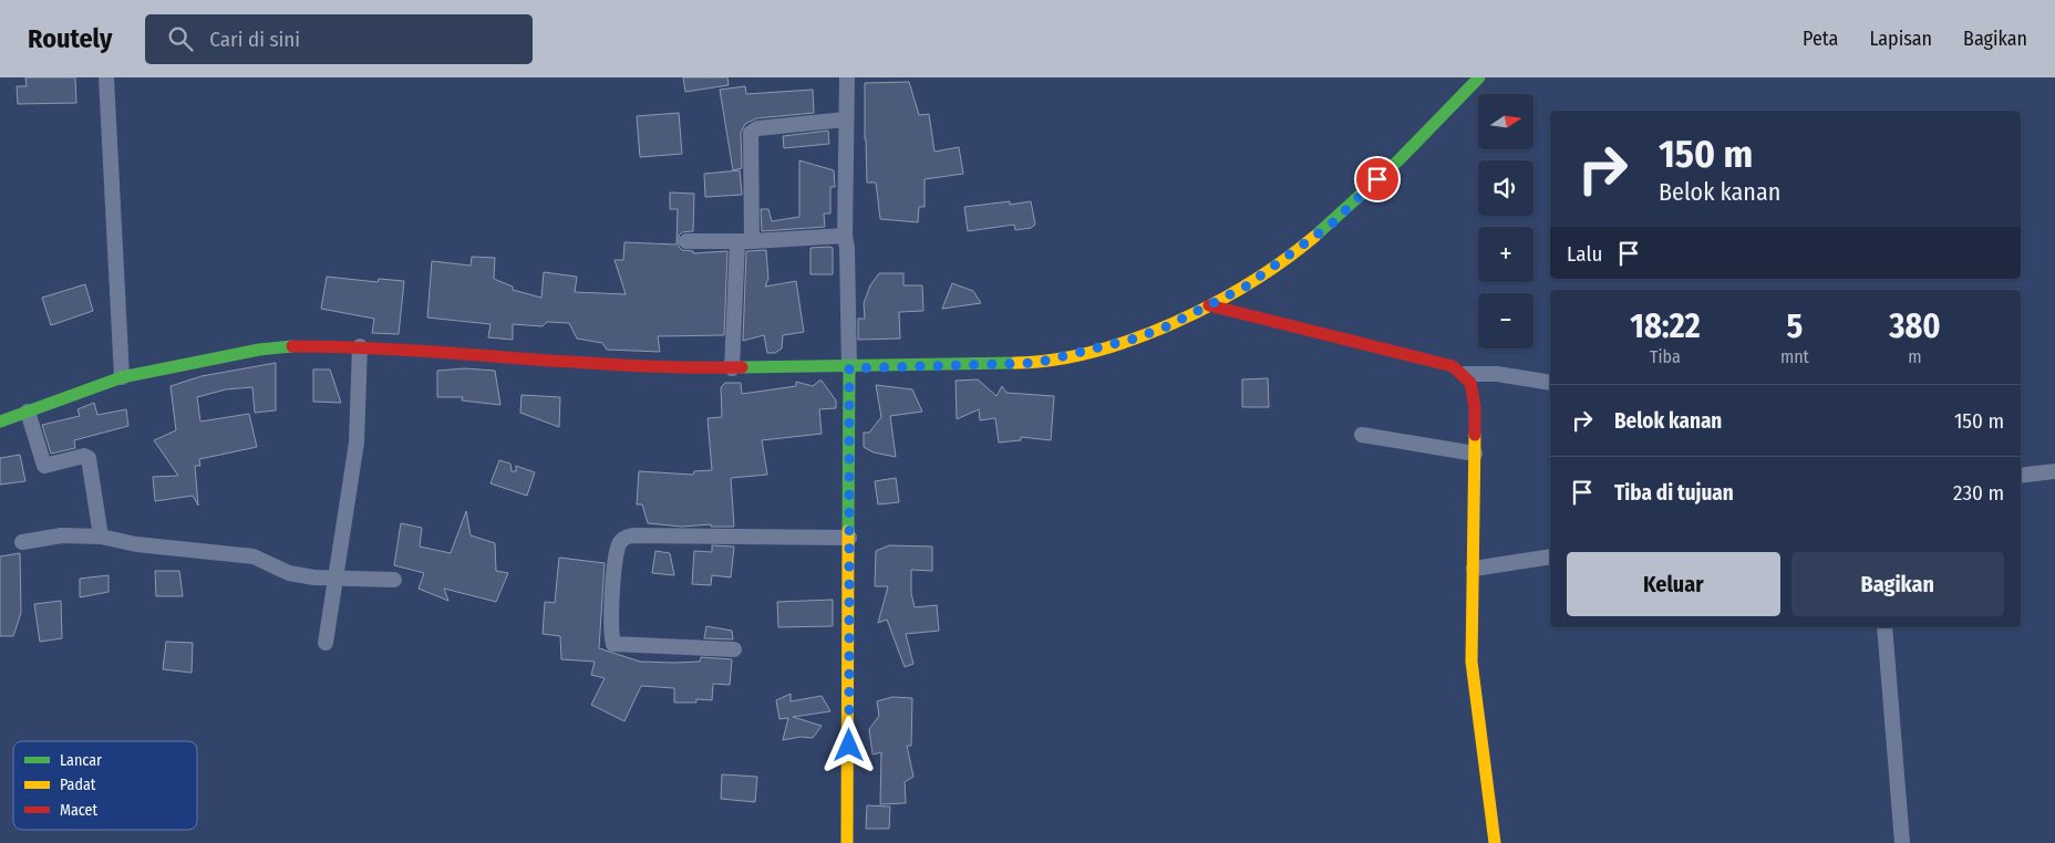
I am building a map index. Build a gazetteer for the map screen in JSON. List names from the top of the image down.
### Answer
{
  "legend": ["Lancar", "Padat", "Macet"],
  "north": "right",
  "page": {
    "header": "Routely",
    "search": "Cari di sini",
    "nav": ["Peta", "Lapisan", "Bagikan"],
    "map_buttons": ["+", "−"],
    "turn": ["150 m", "Belok kanan"],
    "then": "Lalu",
    "eta": [
      "18:22",
      "Tiba",
      "5",
      "mnt",
      "380",
      "m"
    ],
    "list": [
      {
        "name": "Belok kanan",
        "value": "150 m"
      },
      {
        "name": "Tiba di tujuan",
        "value": "230 m"
      }
    ],
    "buttons": ["Keluar", "Bagikan"]
  }
}
